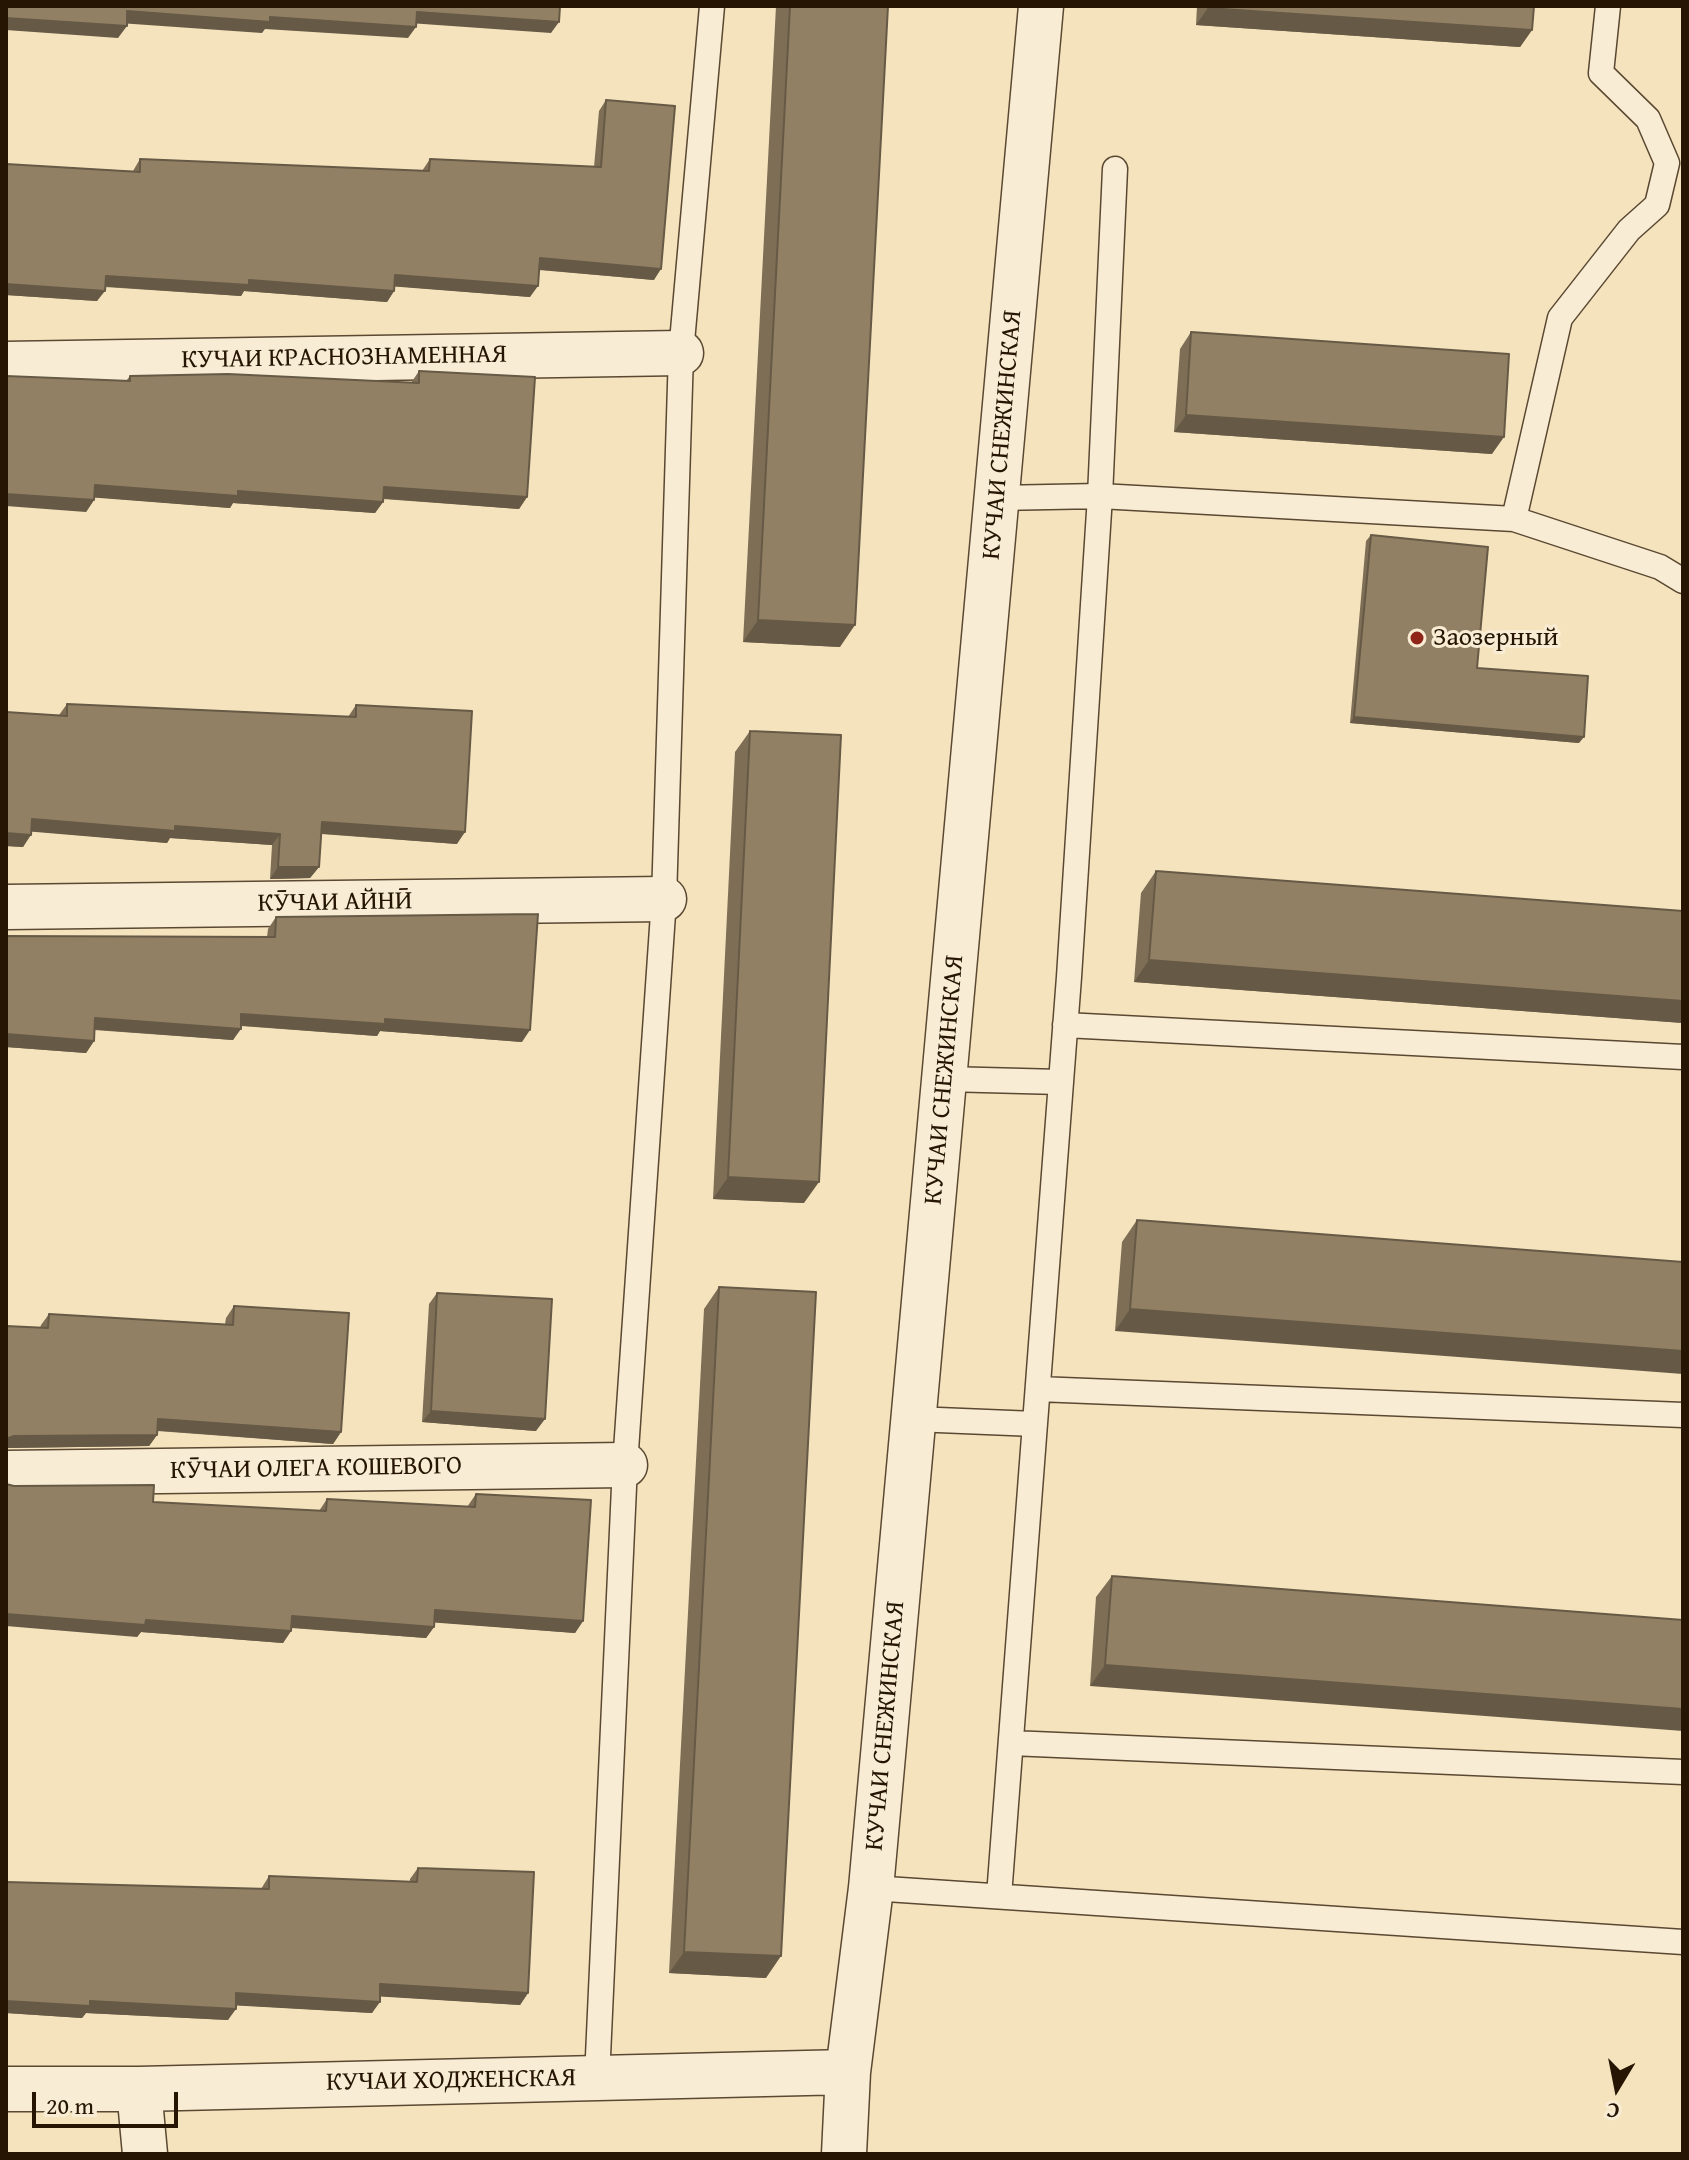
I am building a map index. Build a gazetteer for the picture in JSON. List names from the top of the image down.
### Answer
{
  "streets": {
    "street": [
      "КУЧАИ КРАСНОЗНАМЕННАЯ",
      "КУЧАИ СНЕЖИНСКАЯ",
      "КӮЧАИ АЙНӢ",
      "КӮЧАИ ОЛЕГА КОШЕВОГО",
      "КУЧАИ ХОДЖЕНСКАЯ"
    ]
  },
  "crossings": [
    ["КУЧАИ СНЕЖИНСКАЯ", "КУЧАИ ХОДЖЕНСКАЯ"]
  ],
  "places": ["Заозерный"],
  "scale_bar": "20 m",
  "north": "bottom"
}
